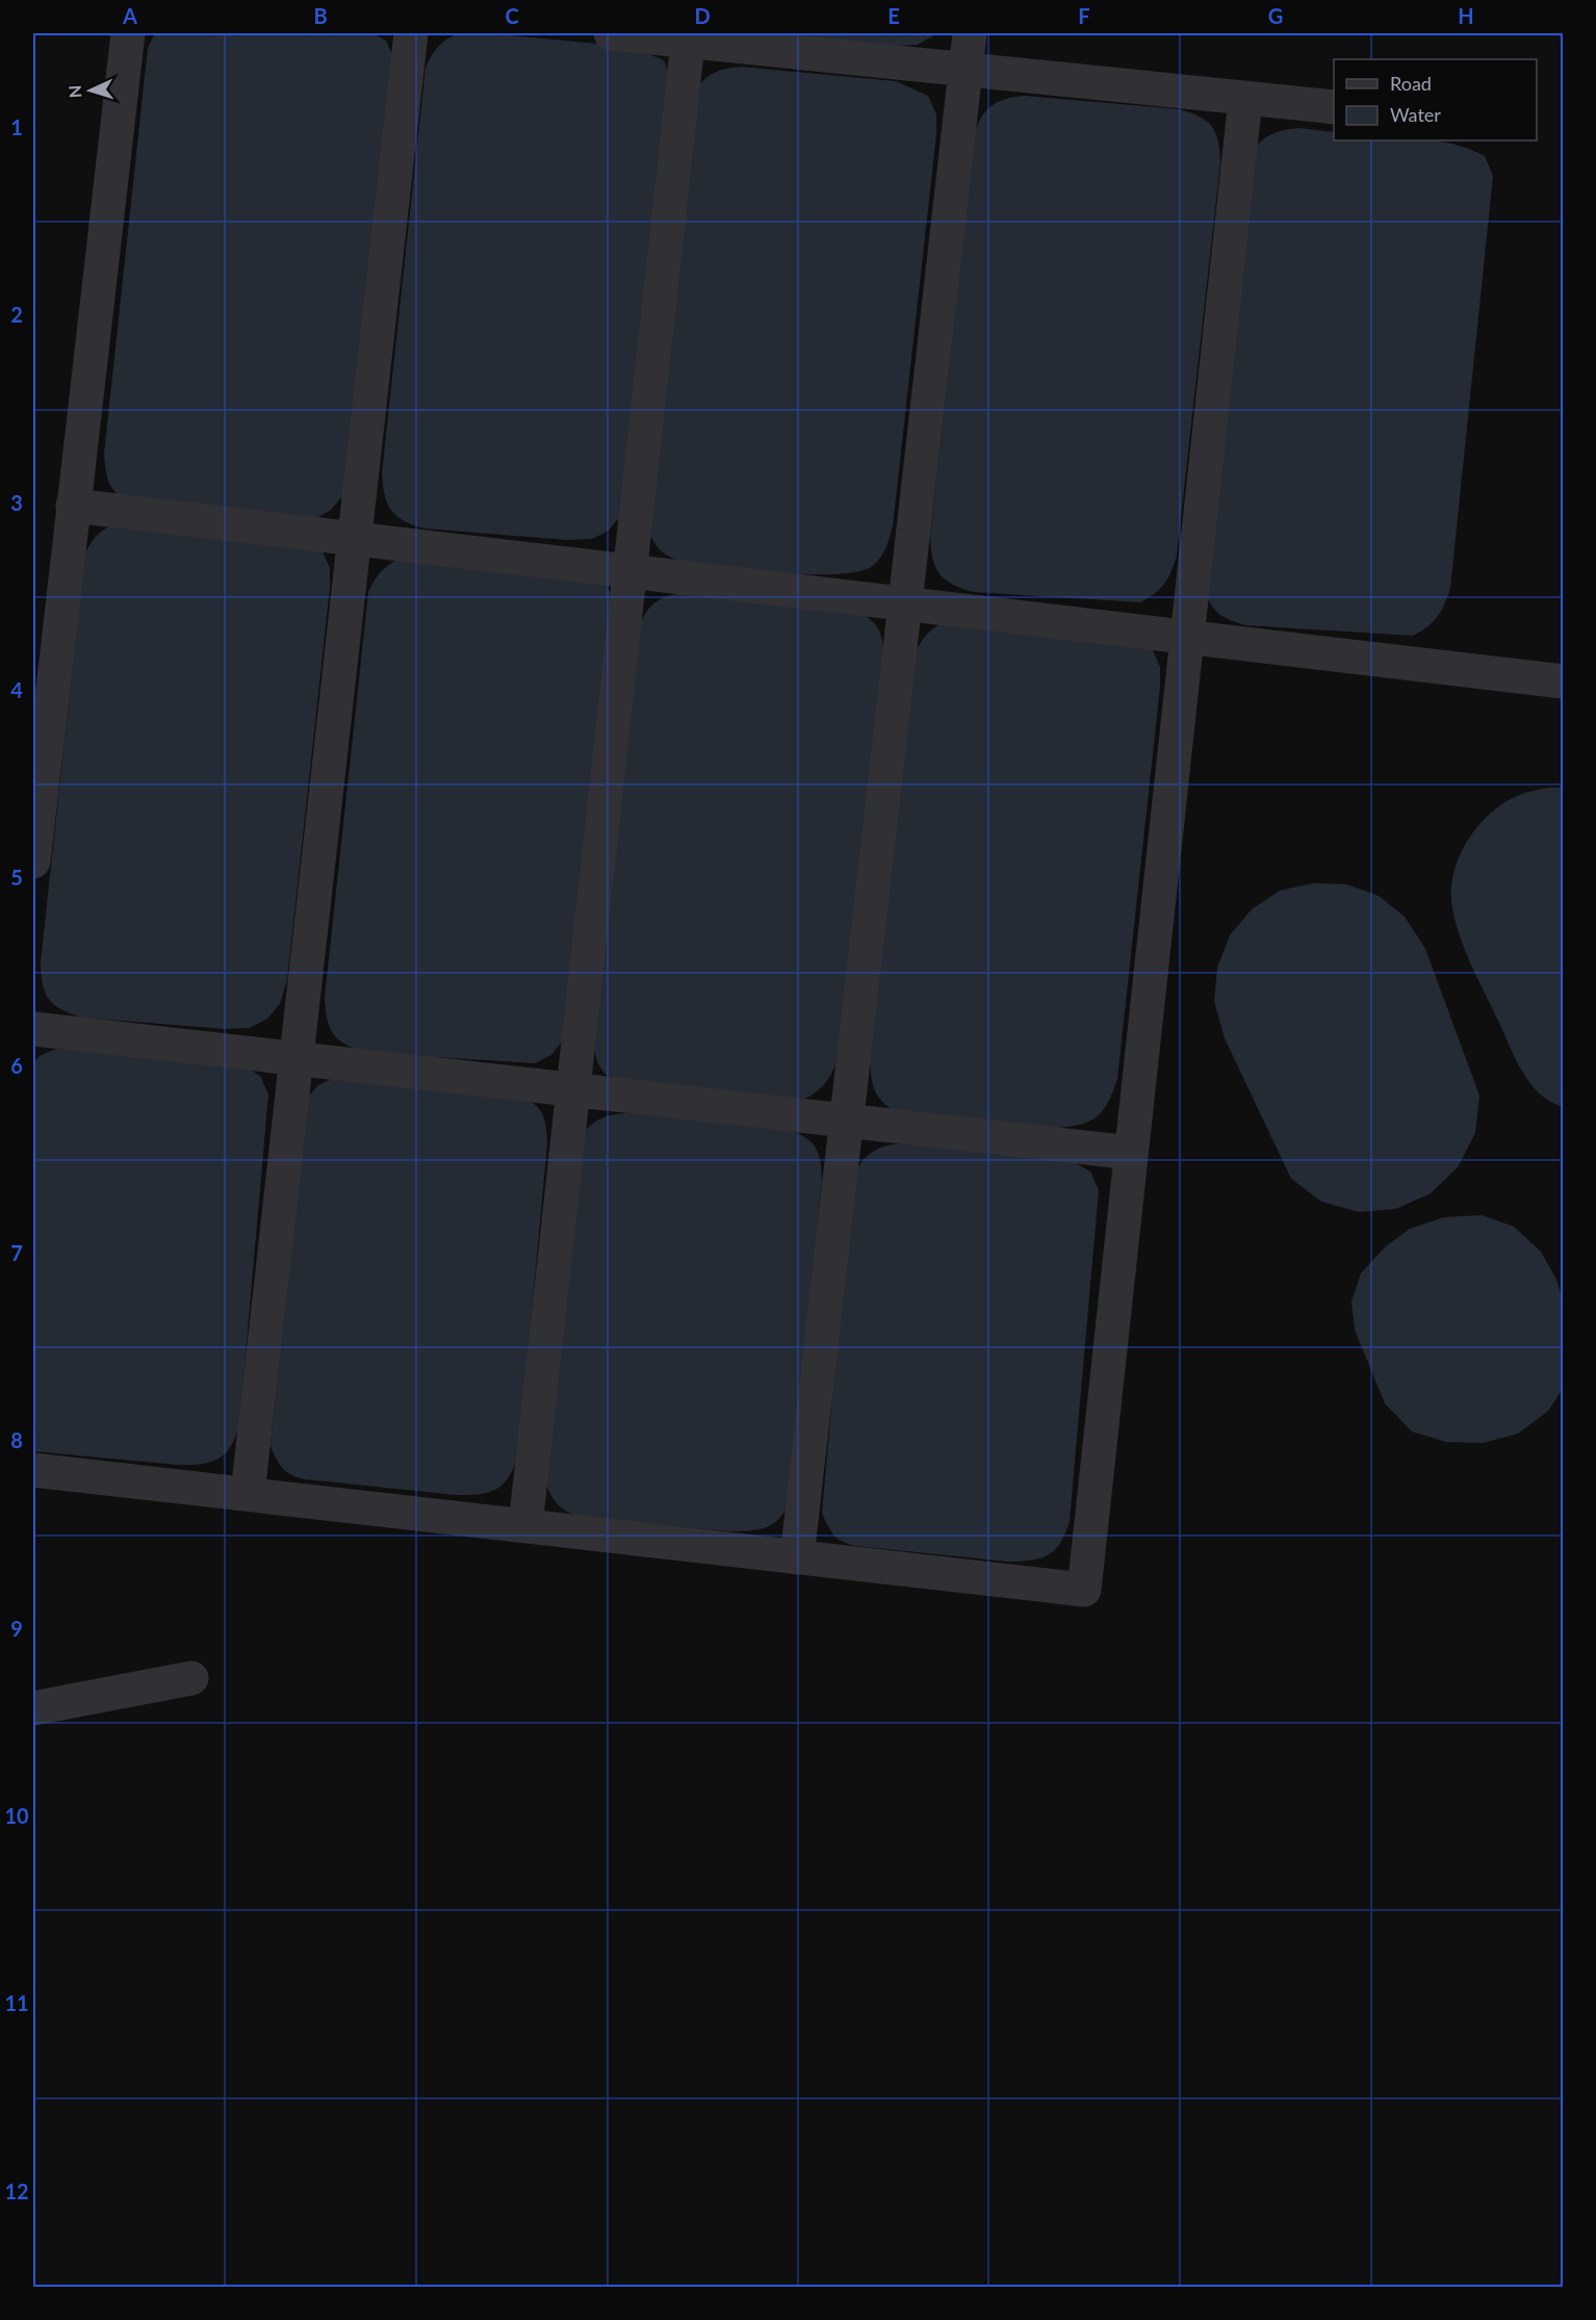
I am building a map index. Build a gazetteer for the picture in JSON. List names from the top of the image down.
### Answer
{
  "legend": ["Road", "Water"],
  "north": "left",
  "grid": {
    "columns": [
      "A",
      "B",
      "C",
      "D",
      "E",
      "F",
      "G",
      "H"
    ],
    "rows": [
      "1",
      "2",
      "3",
      "4",
      "5",
      "6",
      "7",
      "8",
      "9",
      "10",
      "11",
      "12"
    ]
  }
}
